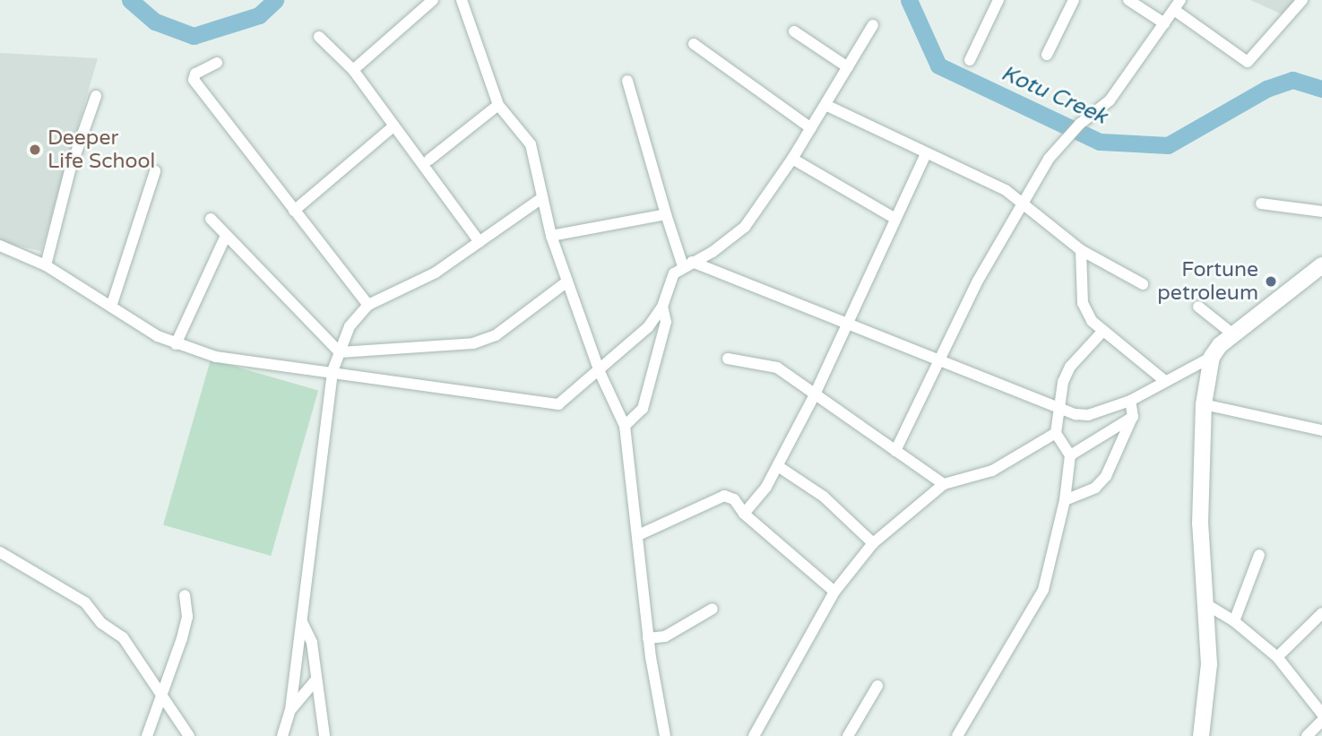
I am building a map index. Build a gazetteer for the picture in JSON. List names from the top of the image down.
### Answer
{
  "water": ["Kotu Creek"],
  "places": ["Deeper Life School", "Fortune petroleum"]
}
